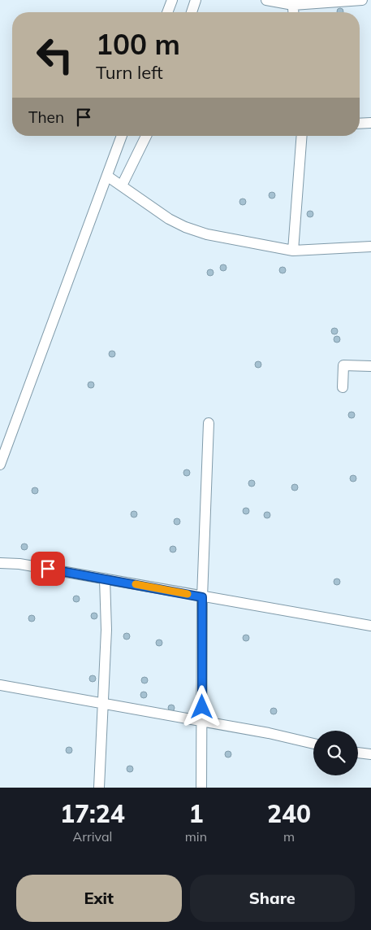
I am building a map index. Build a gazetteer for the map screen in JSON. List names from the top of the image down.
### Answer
{
  "page": {
    "turn": ["100 m", "Turn left"],
    "then": "Then",
    "eta": [
      "17:24",
      "Arrival",
      "1",
      "min",
      "240",
      "m"
    ],
    "buttons": ["Exit", "Share"]
  }
}
